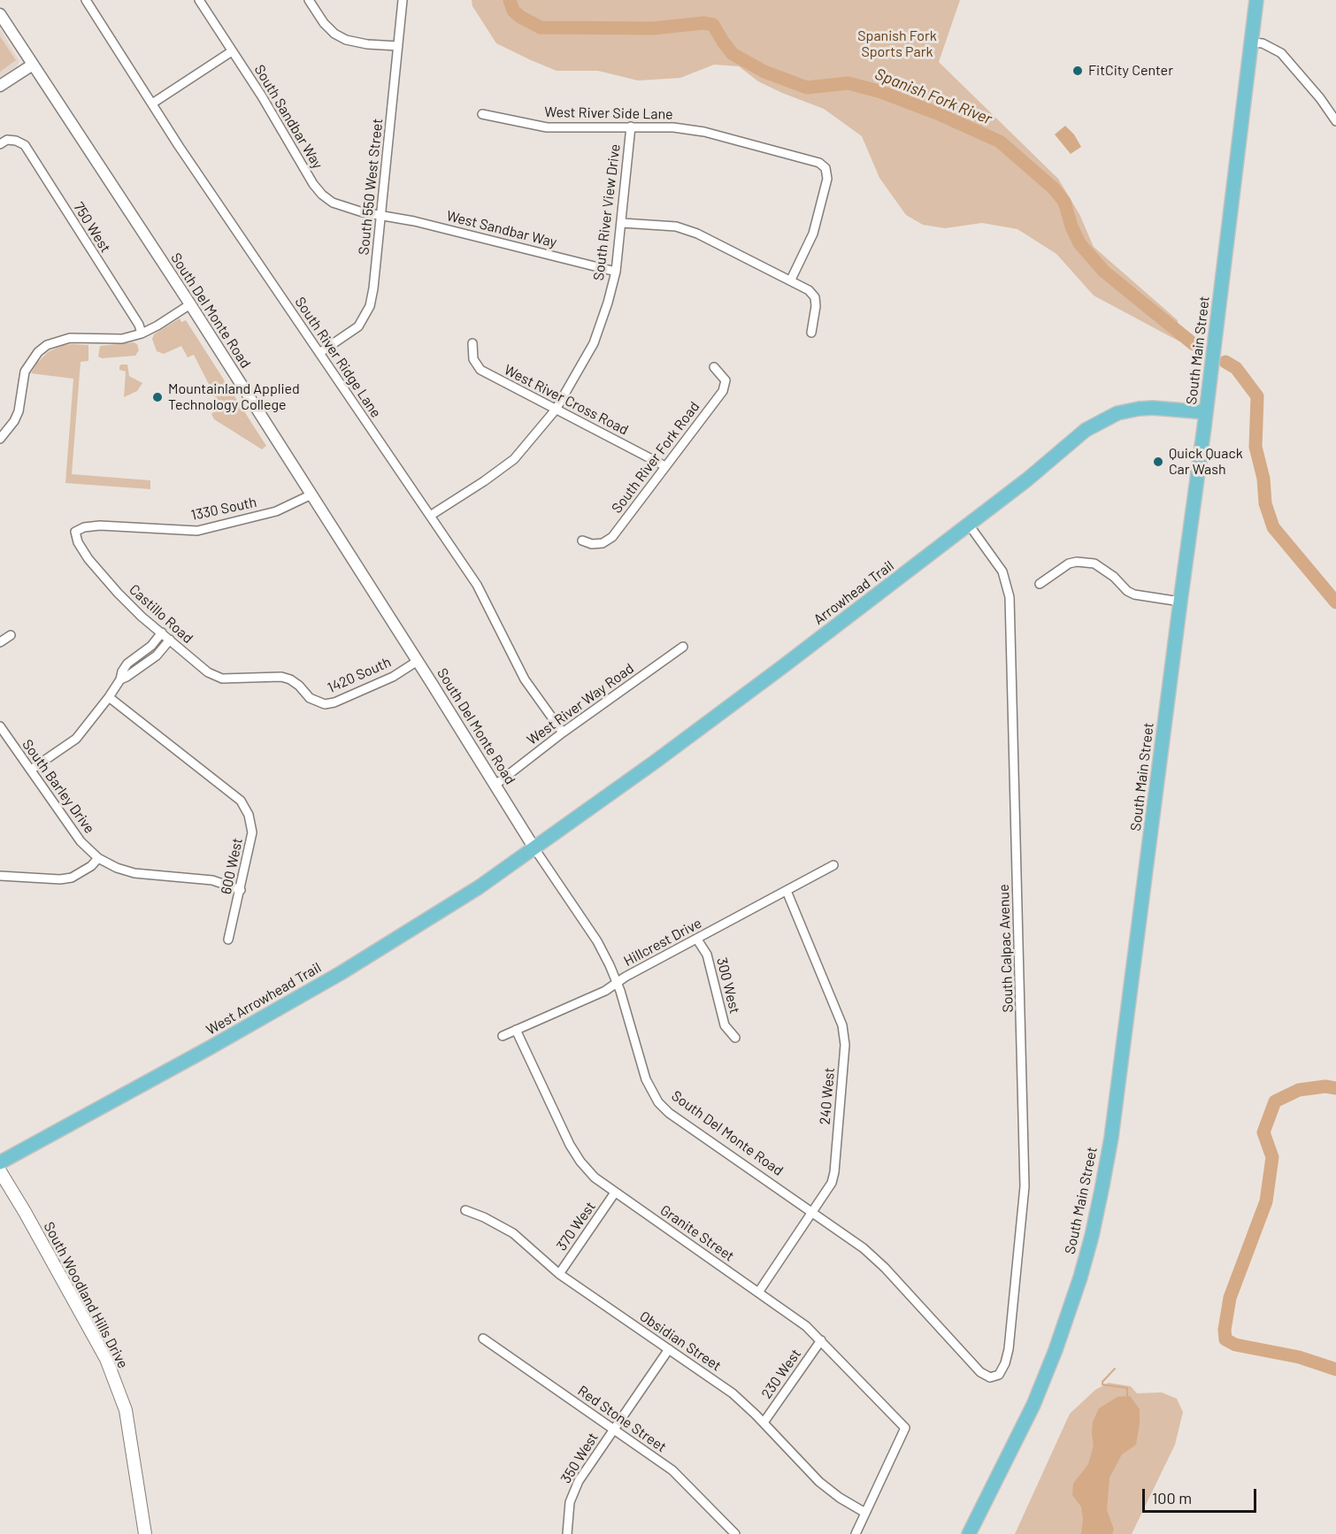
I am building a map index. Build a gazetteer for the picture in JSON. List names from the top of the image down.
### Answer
{
  "streets": {
    "main road": [
      "South Main Street",
      "Arrowhead Trail",
      "West Arrowhead Trail",
      "South Woodland Hills Drive"
    ],
    "street": [
      "West River Side Lane",
      "South Sandbar Way",
      "South 550 West Street",
      "South River View Drive",
      "750 West",
      "West Sandbar Way",
      "South Del Monte Road",
      "South River Ridge Lane",
      "West River Cross Road",
      "South River Fork Road",
      "1330 South",
      "Castillo Road",
      "1420 South",
      "West River Way Road",
      "South Barley Drive",
      "600 West",
      "Hillcrest Drive",
      "South Calpac Avenue",
      "300 West",
      "240 West",
      "370 West",
      "Granite Street",
      "Obsidian Street",
      "230 West",
      "Red Stone Street",
      "350 West"
    ]
  },
  "crossings": [
    ["West River Side Lane", "South River View Drive"],
    ["South Sandbar Way", "South 550 West Street"],
    ["South Sandbar Way", "West Sandbar Way"],
    ["South 550 West Street", "West Sandbar Way"],
    ["South 550 West Street", "South River Ridge Lane"],
    ["South River View Drive", "West Sandbar Way"],
    ["South River View Drive", "South River Ridge Lane"],
    ["South River View Drive", "West River Cross Road"],
    ["South Del Monte Road", "1330 South"],
    ["South Del Monte Road", "Arrowhead Trail"],
    ["South Del Monte Road", "1420 South"],
    ["South Del Monte Road", "West River Way Road"],
    ["South Del Monte Road", "Hillcrest Drive"],
    ["South Del Monte Road", "South Calpac Avenue"],
    ["South Del Monte Road", "West Arrowhead Trail"],
    ["South Del Monte Road", "240 West"],
    ["South Main Street", "Arrowhead Trail"],
    ["South River Ridge Lane", "West River Way Road"],
    ["West River Cross Road", "South River Fork Road"],
    ["1330 South", "Castillo Road"],
    ["Arrowhead Trail", "South Calpac Avenue"],
    ["Arrowhead Trail", "West Arrowhead Trail"],
    ["Castillo Road", "1420 South"],
    ["Hillcrest Drive", "300 West"],
    ["Hillcrest Drive", "240 West"],
    ["Hillcrest Drive", "Granite Street"],
    ["240 West", "Granite Street"],
    ["370 West", "Granite Street"],
    ["370 West", "Obsidian Street"],
    ["Granite Street", "Obsidian Street"],
    ["Granite Street", "230 West"],
    ["Obsidian Street", "230 West"],
    ["Obsidian Street", "350 West"],
    ["Red Stone Street", "350 West"]
  ],
  "water": ["Spanish Fork River"],
  "parks": ["Spanish Fork Sports Park"],
  "places": ["FitCity Center", "Mountainland Applied Technology College", "Quick Quack Car Wash"],
  "scale_bar": "100 m"
}
